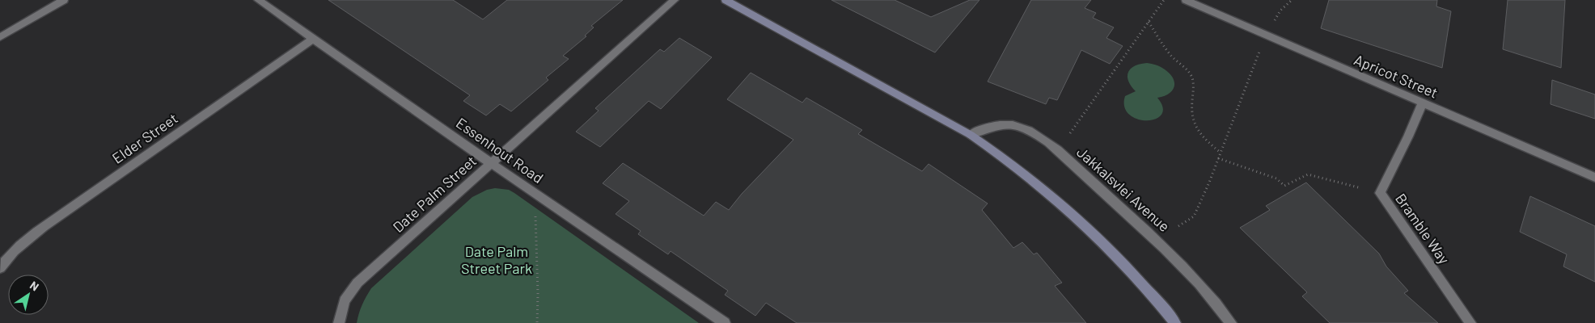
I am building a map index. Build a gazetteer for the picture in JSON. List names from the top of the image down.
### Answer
{
  "streets": {
    "street": [
      "Apricot Street",
      "Elder Street",
      "Essenhout Road",
      "Jakkalsvlei Avenue",
      "Date Palm Street",
      "Bramble Way"
    ]
  },
  "crossings": [
    ["Apricot Street", "Bramble Way"],
    ["Elder Street", "Essenhout Road"],
    ["Essenhout Road", "Date Palm Street"]
  ],
  "parks": ["Date Palm Street Park"],
  "north": "top right"
}
